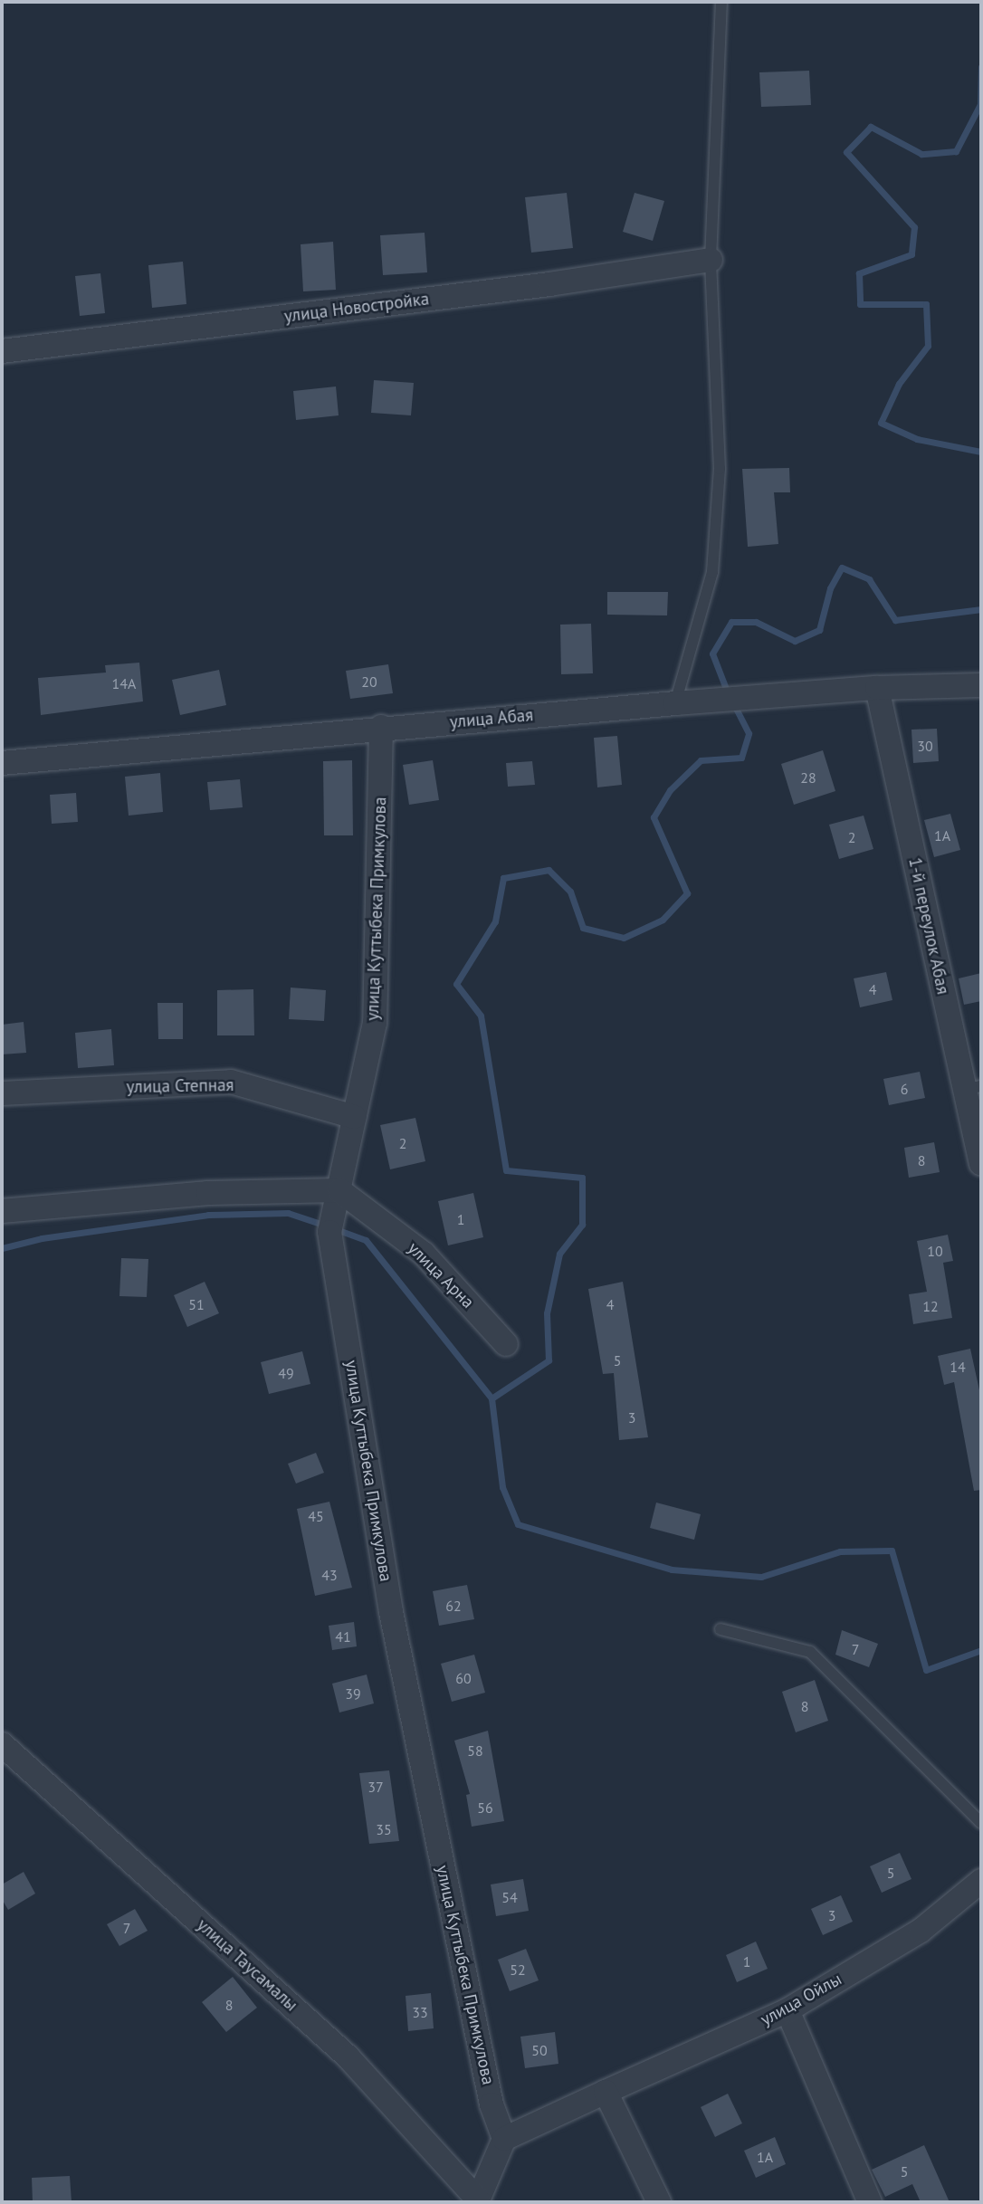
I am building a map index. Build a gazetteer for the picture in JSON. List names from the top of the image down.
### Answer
{
  "streets": {
    "street": [
      "улица Новостройка",
      "улица Абая",
      "улица Куттыбека Примкулова",
      "1-й переулок Абая",
      "улица Степная",
      "улица Арна",
      "улица Таусамалы",
      "улица Ойлы"
    ]
  },
  "crossings": [
    ["улица Абая", "улица Куттыбека Примкулова"],
    ["улица Абая", "1-й переулок Абая"],
    ["улица Куттыбека Примкулова", "улица Степная"],
    ["улица Куттыбека Примкулова", "улица Арна"]
  ],
  "house_numbers": [
    "20",
    "14А",
    "30",
    "28",
    "1А",
    "2",
    "4",
    "6",
    "2",
    "8",
    "1",
    "10",
    "51",
    "4",
    "12",
    "5",
    "14",
    "49",
    "3",
    "45",
    "43",
    "62",
    "41",
    "7",
    "60",
    "39",
    "8",
    "58",
    "37",
    "56",
    "35",
    "5",
    "54",
    "3",
    "7",
    "1",
    "52",
    "8",
    "33",
    "50",
    "1А",
    "5"
  ]
}
